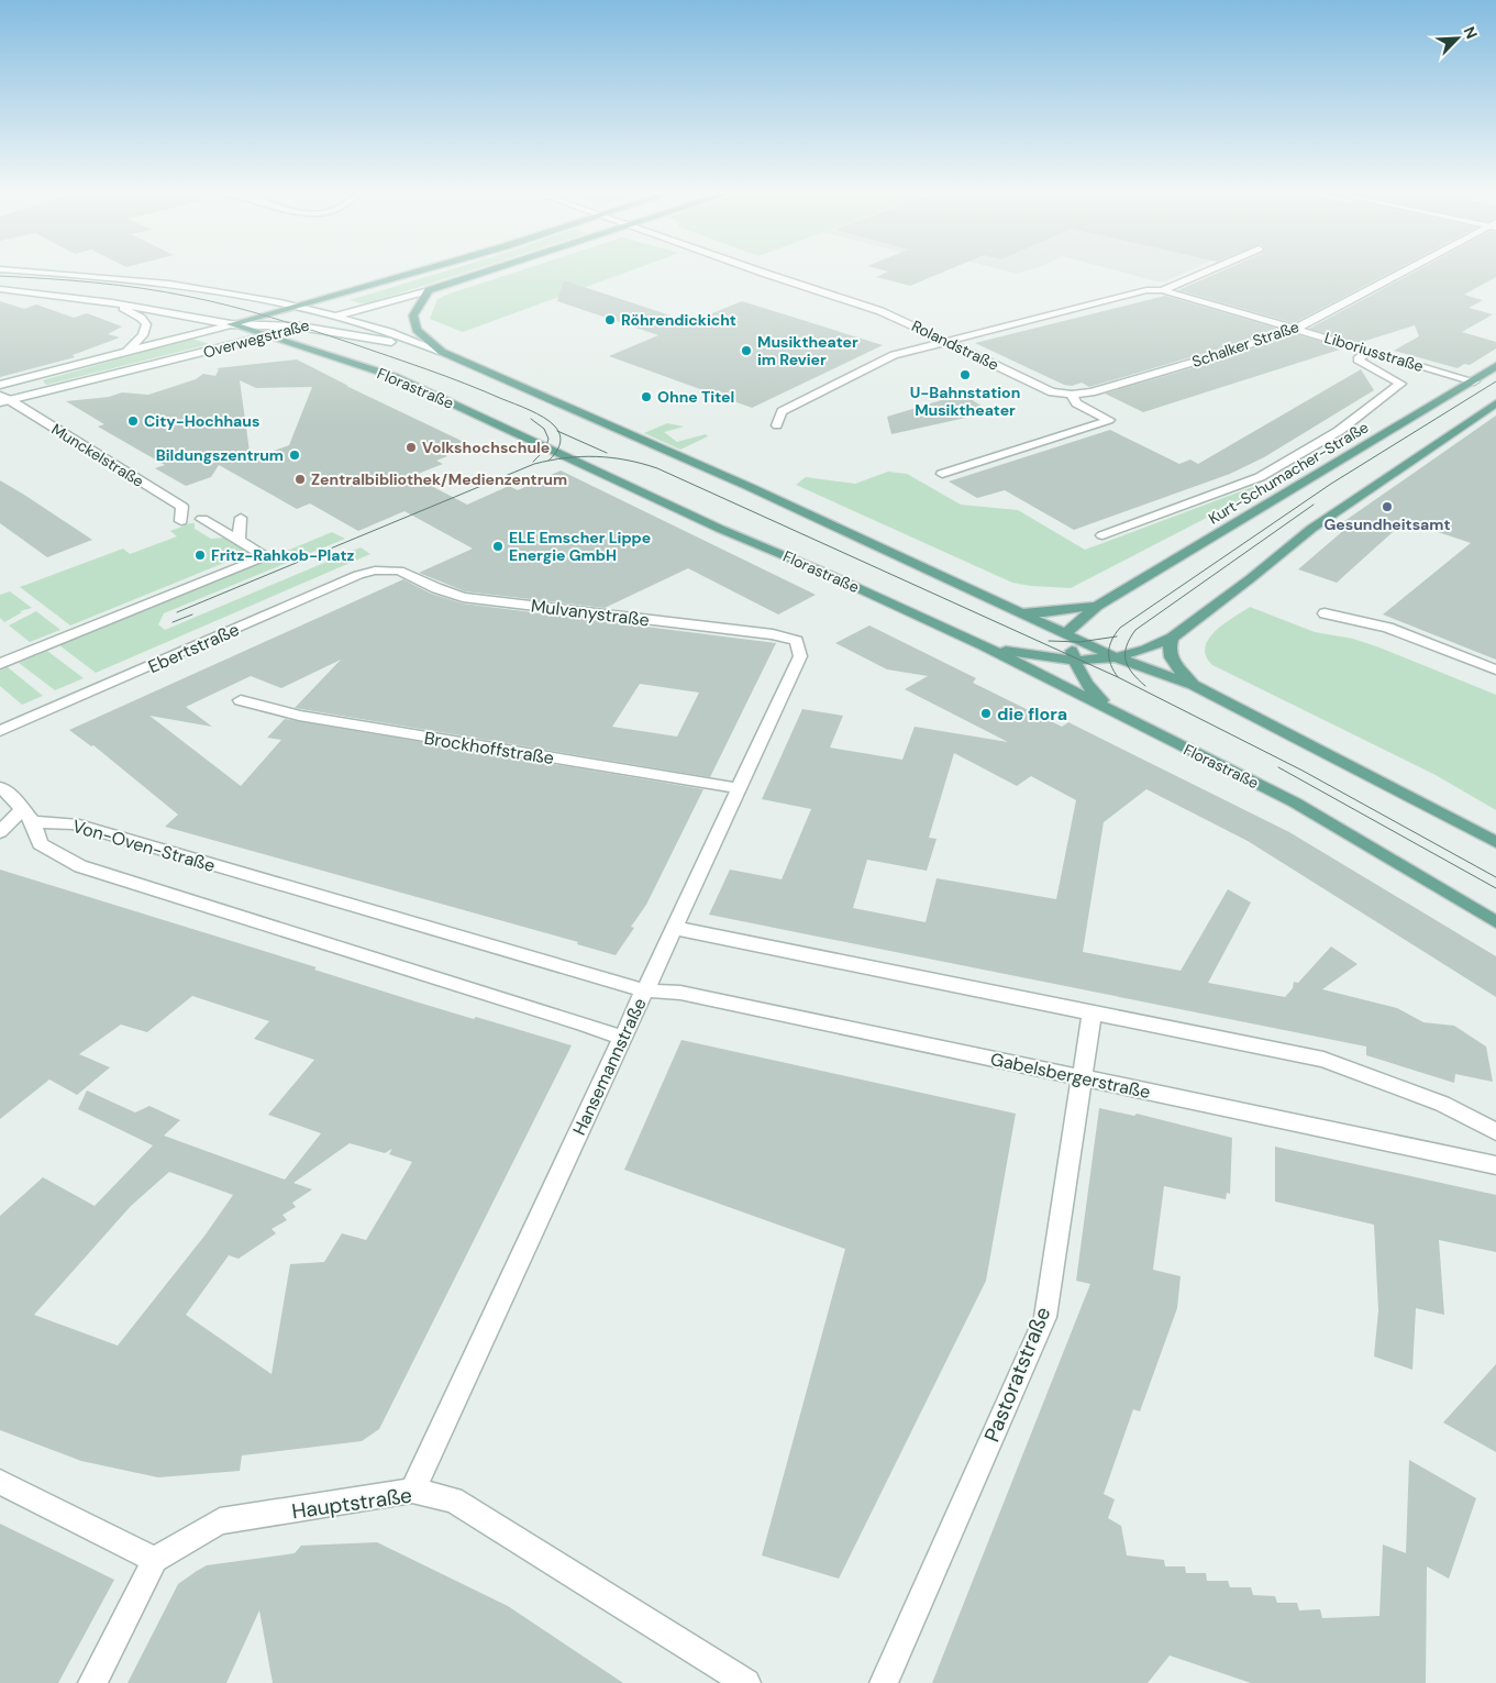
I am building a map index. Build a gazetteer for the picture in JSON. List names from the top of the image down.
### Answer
{
  "streets": {
    "main road": ["Overwegstraße", "Florastraße", "Kurt-Schumacher-Straße"],
    "street": [
      "Schalker Straße",
      "Rolandstraße",
      "Liboriusstraße",
      "Munckelstraße",
      "Mulvanystraße",
      "Ebertstraße",
      "Brockhoffstraße",
      "Von-Oven-Straße",
      "Hansemannstraße",
      "Gabelsbergerstraße",
      "Pastoratstraße",
      "Hauptstraße"
    ]
  },
  "crossings": [
    ["Overwegstraße", "Florastraße"],
    ["Overwegstraße", "Munckelstraße"],
    ["Schalker Straße", "Rolandstraße"],
    ["Schalker Straße", "Liboriusstraße"],
    ["Rolandstraße", "Liboriusstraße"],
    ["Liboriusstraße", "Kurt-Schumacher-Straße"],
    ["Mulvanystraße", "Ebertstraße"],
    ["Mulvanystraße", "Hansemannstraße"],
    ["Brockhoffstraße", "Hansemannstraße"],
    ["Von-Oven-Straße", "Hansemannstraße"],
    ["Von-Oven-Straße", "Gabelsbergerstraße"],
    ["Hansemannstraße", "Gabelsbergerstraße"],
    ["Hansemannstraße", "Hauptstraße"],
    ["Gabelsbergerstraße", "Pastoratstraße"]
  ],
  "places": [
    "Röhrendickicht",
    "Musiktheater im Revier",
    "U-Bahnstation Musiktheater",
    "Ohne Titel",
    "City-Hochhaus",
    "Volkshochschule",
    "Bildungszentrum",
    "Zentralbibliothek/Medienzentrum",
    "Gesundheitsamt",
    "ELE Emscher Lippe Energie GmbH",
    "Fritz-Rahkob-Platz",
    "die flora"
  ],
  "north": "top right"
}
